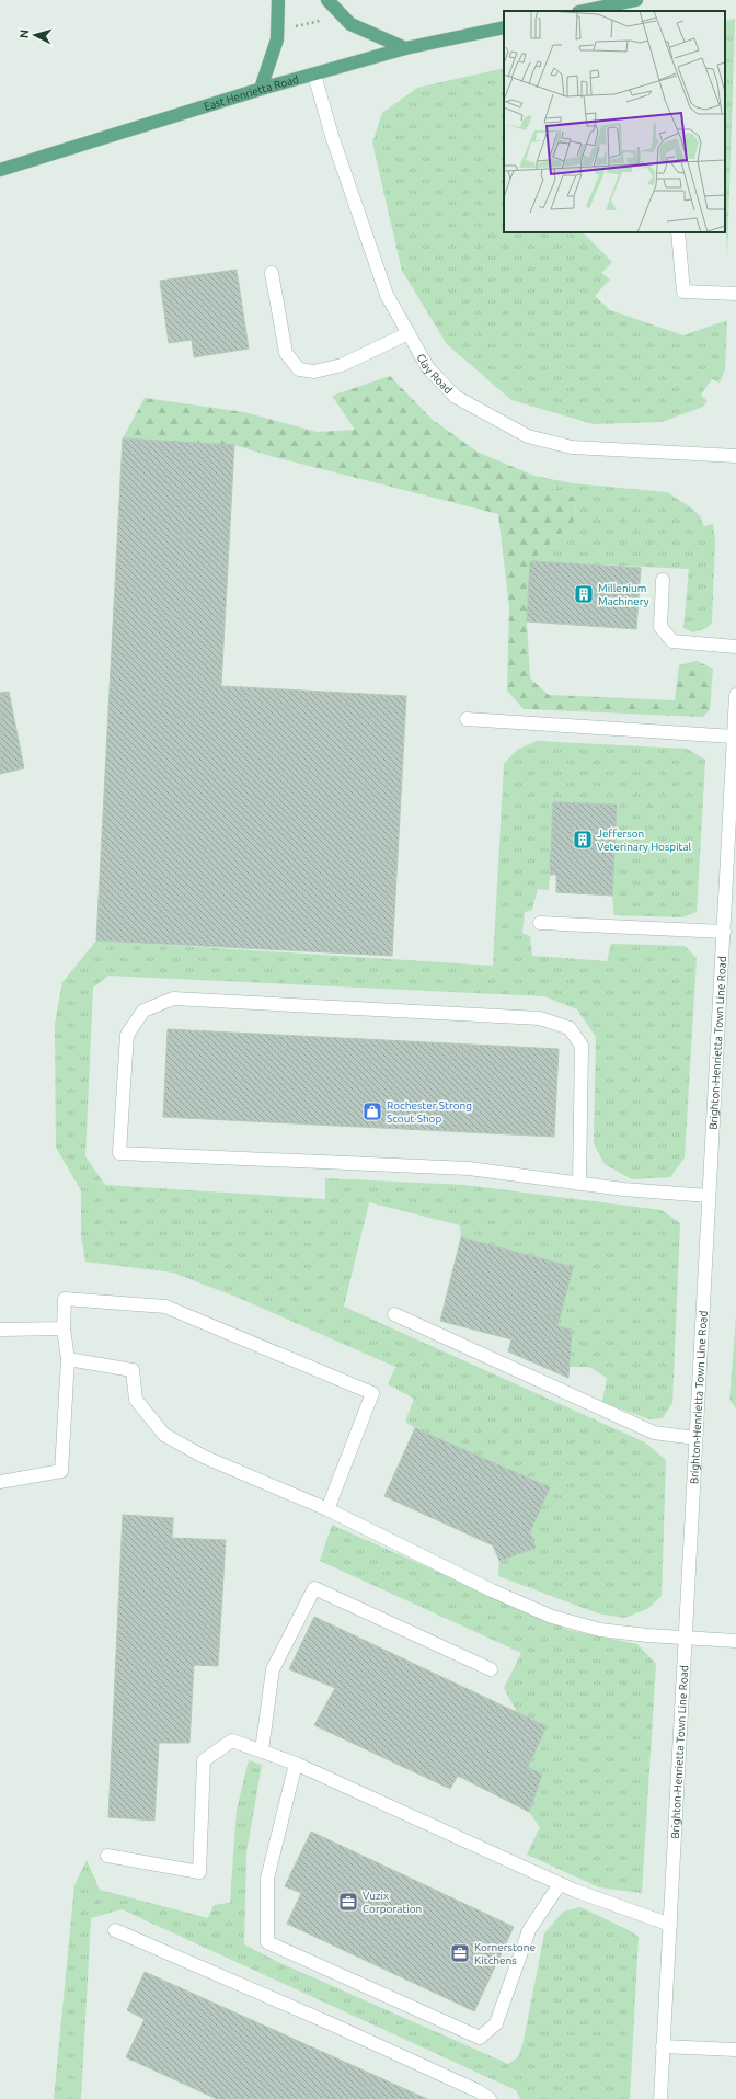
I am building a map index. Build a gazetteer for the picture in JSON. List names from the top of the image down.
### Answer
{
  "streets": {
    "main road": ["East Henrietta Road"],
    "street": ["Clay Road", "Brighton-Henrietta Town Line Road"]
  },
  "crossings": [
    ["East Henrietta Road", "Clay Road"]
  ],
  "places": {
    "building": ["Millenium Machinery", "Jefferson Veterinary Hospital"],
    "shop": ["Rochester Strong Scout Shop"],
    "office": ["Vuzix Corporation", "Kornerstone Kitchens"]
  },
  "north": "left"
}
